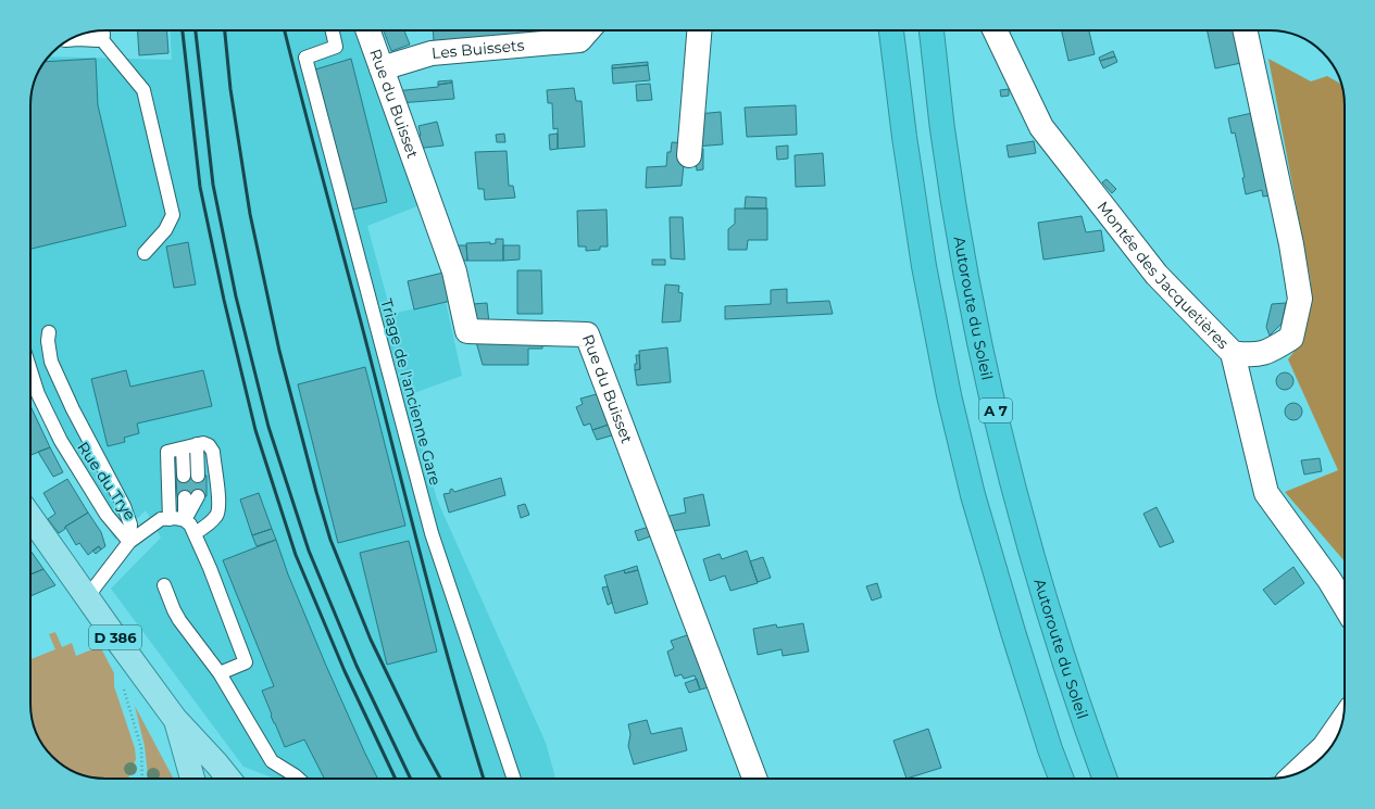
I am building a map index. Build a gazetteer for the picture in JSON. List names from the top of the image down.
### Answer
{
  "streets": {
    "highway": ["Autoroute du Soleil", "A 7"],
    "main road": ["D 386"],
    "street": ["Les Buissets", "Rue du Buisset", "Montée des Jacquetières"],
    "lane": ["Triage de l'ancienne Gare", "Rue du Trye"]
  },
  "crossings": [
    ["Les Buissets", "Rue du Buisset"]
  ]
}
